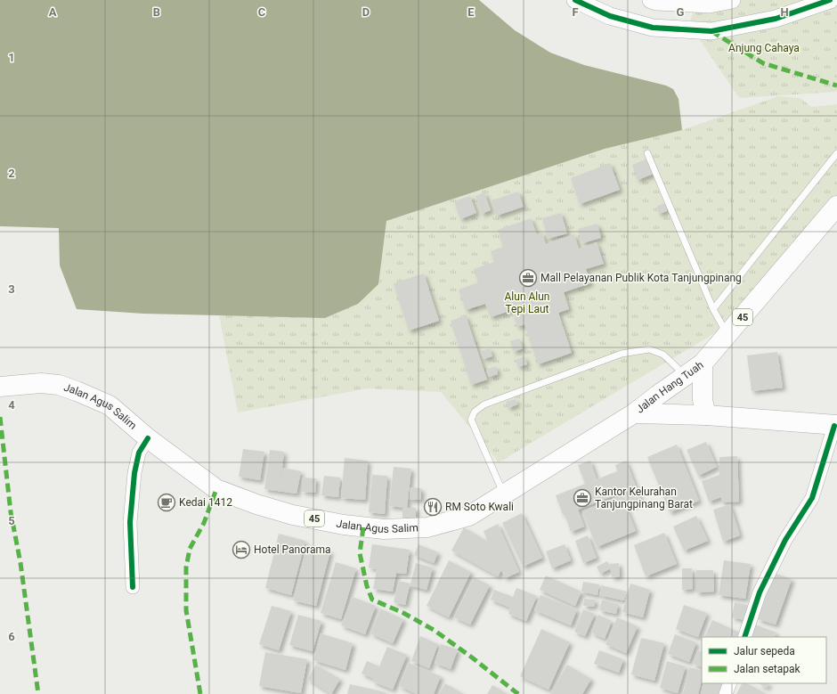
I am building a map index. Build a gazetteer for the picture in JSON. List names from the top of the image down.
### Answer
{
  "streets": {
    "highway": ["45", "Jalan Hang Tuah", "Jalan Agus Salim"]
  },
  "crossings": [
    ["Jalan Hang Tuah", "Jalan Agus Salim"]
  ],
  "parks": ["Anjung Cahaya", "Alun Alun Tepi Laut"],
  "places": {
    "office": ["Mall Pelayanan Publik Kota Tanjungpinang", "Kantor Kelurahan Tanjungpinang Barat"],
    "cafe": ["Kedai 1412"],
    "restaurant": ["RM Soto Kwali"],
    "hotel": ["Hotel Panorama"]
  },
  "legend": ["Jalur sepeda", "Jalan setapak"],
  "grid": {
    "columns": [
      "A",
      "B",
      "C",
      "D",
      "E",
      "F",
      "G",
      "H"
    ],
    "rows": [
      "1",
      "2",
      "3",
      "4",
      "5",
      "6"
    ]
  }
}
